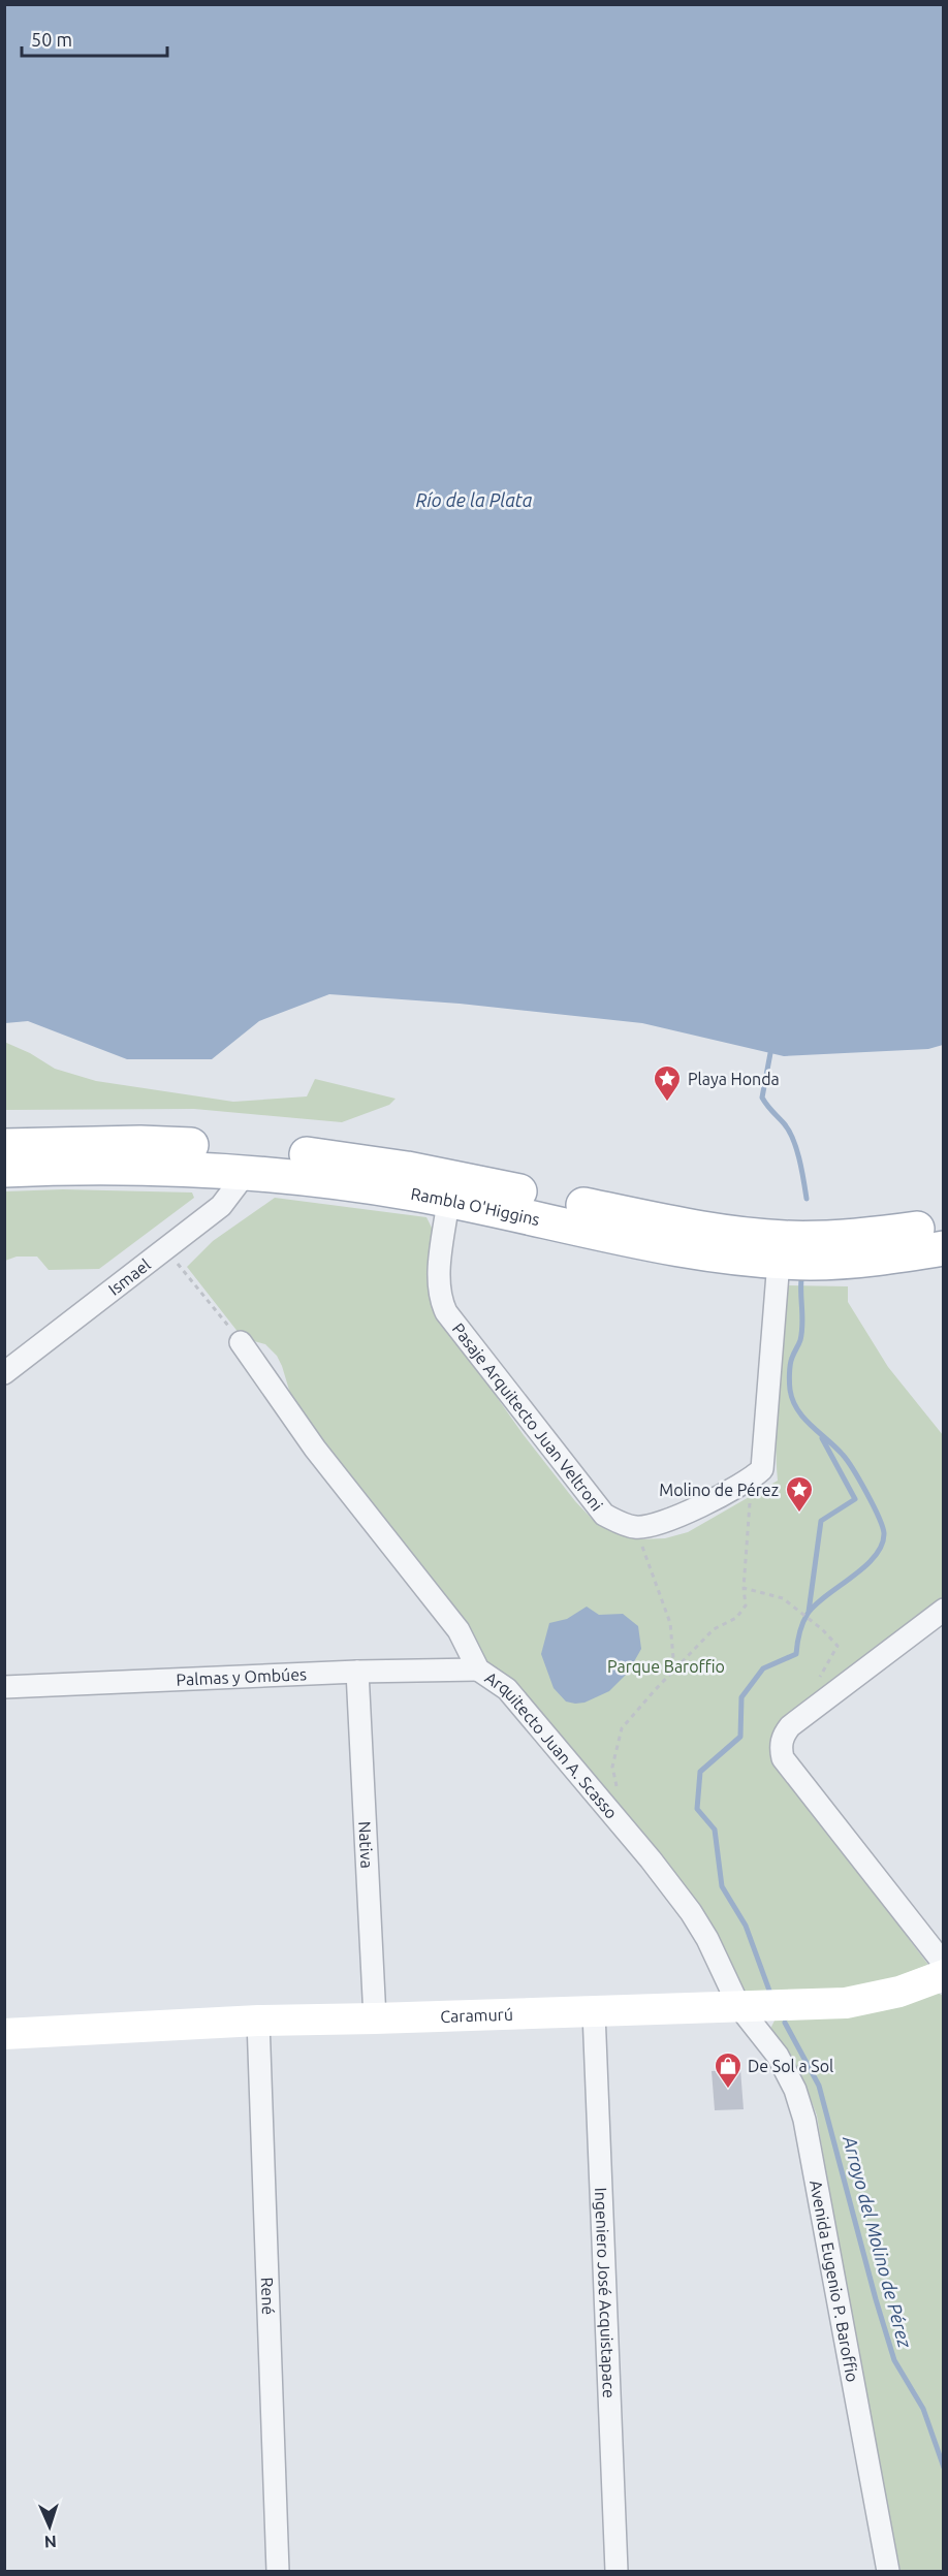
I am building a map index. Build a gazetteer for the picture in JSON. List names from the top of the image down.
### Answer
{
  "streets": {
    "main road": ["Rambla O'Higgins", "Caramurú"],
    "street": [
      "Ismael",
      "Pasaje Arquitecto Juan Veltroni",
      "Palmas y Ombúes",
      "Arquitecto Juan A. Scasso",
      "Nativa",
      "Avenida Eugenio P. Baroffio",
      "Ingeniero José Acquistapace",
      "René"
    ]
  },
  "crossings": [
    ["Rambla O'Higgins", "Ismael"],
    ["Rambla O'Higgins", "Pasaje Arquitecto Juan Veltroni"],
    ["Palmas y Ombúes", "Arquitecto Juan A. Scasso"],
    ["Palmas y Ombúes", "Nativa"],
    ["Arquitecto Juan A. Scasso", "Caramurú"],
    ["Arquitecto Juan A. Scasso", "Avenida Eugenio P. Baroffio"],
    ["Nativa", "Caramurú"],
    ["Caramurú", "Avenida Eugenio P. Baroffio"],
    ["Caramurú", "Ingeniero José Acquistapace"],
    ["Caramurú", "René"]
  ],
  "water": ["Río de la Plata", "Arroyo del Molino de Pérez"],
  "parks": ["Parque Baroffio"],
  "places": {
    "place": ["Playa Honda", "Molino de Pérez"],
    "shop": ["De Sol a Sol"]
  },
  "scale_bar": "50 m",
  "north": "bottom"
}
